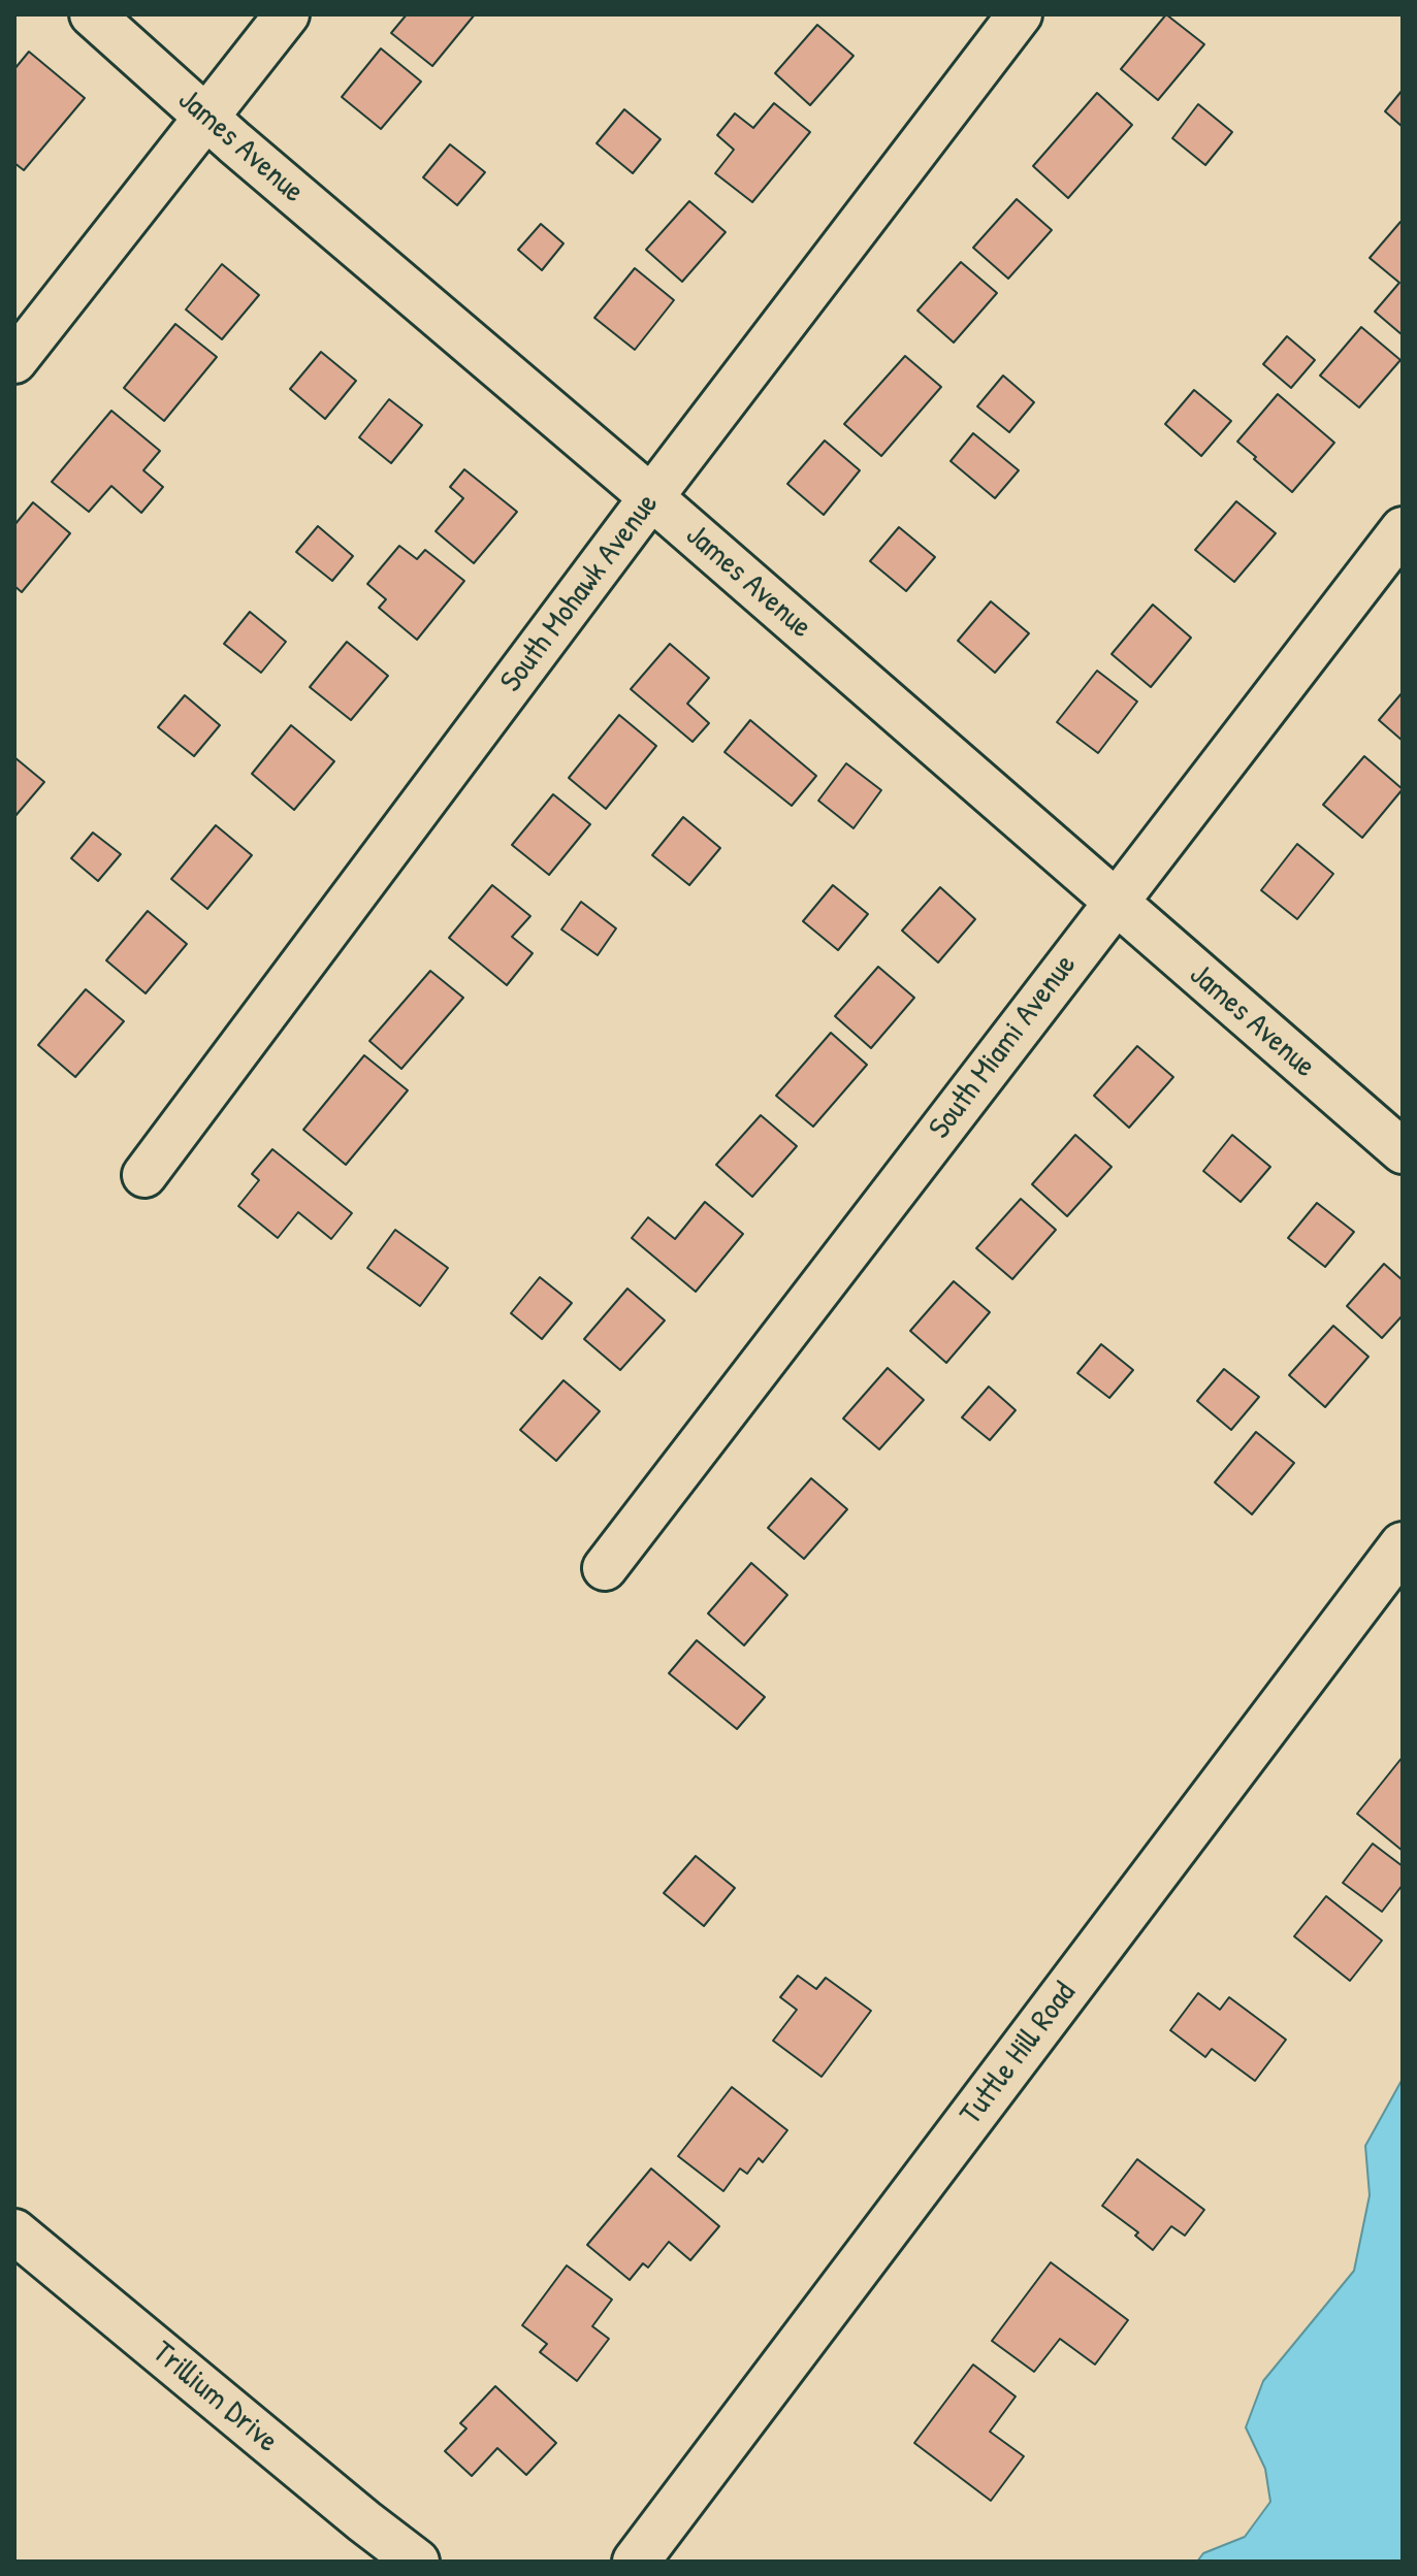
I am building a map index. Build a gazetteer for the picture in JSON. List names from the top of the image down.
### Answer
{
  "streets": {
    "main road": ["Tuttle Hill Road"],
    "street": [
      "James Avenue",
      "South Mohawk Avenue",
      "South Miami Avenue",
      "Trillium Drive"
    ]
  },
  "crossings": [
    ["James Avenue", "South Mohawk Avenue"],
    ["James Avenue", "South Miami Avenue"]
  ]
}
